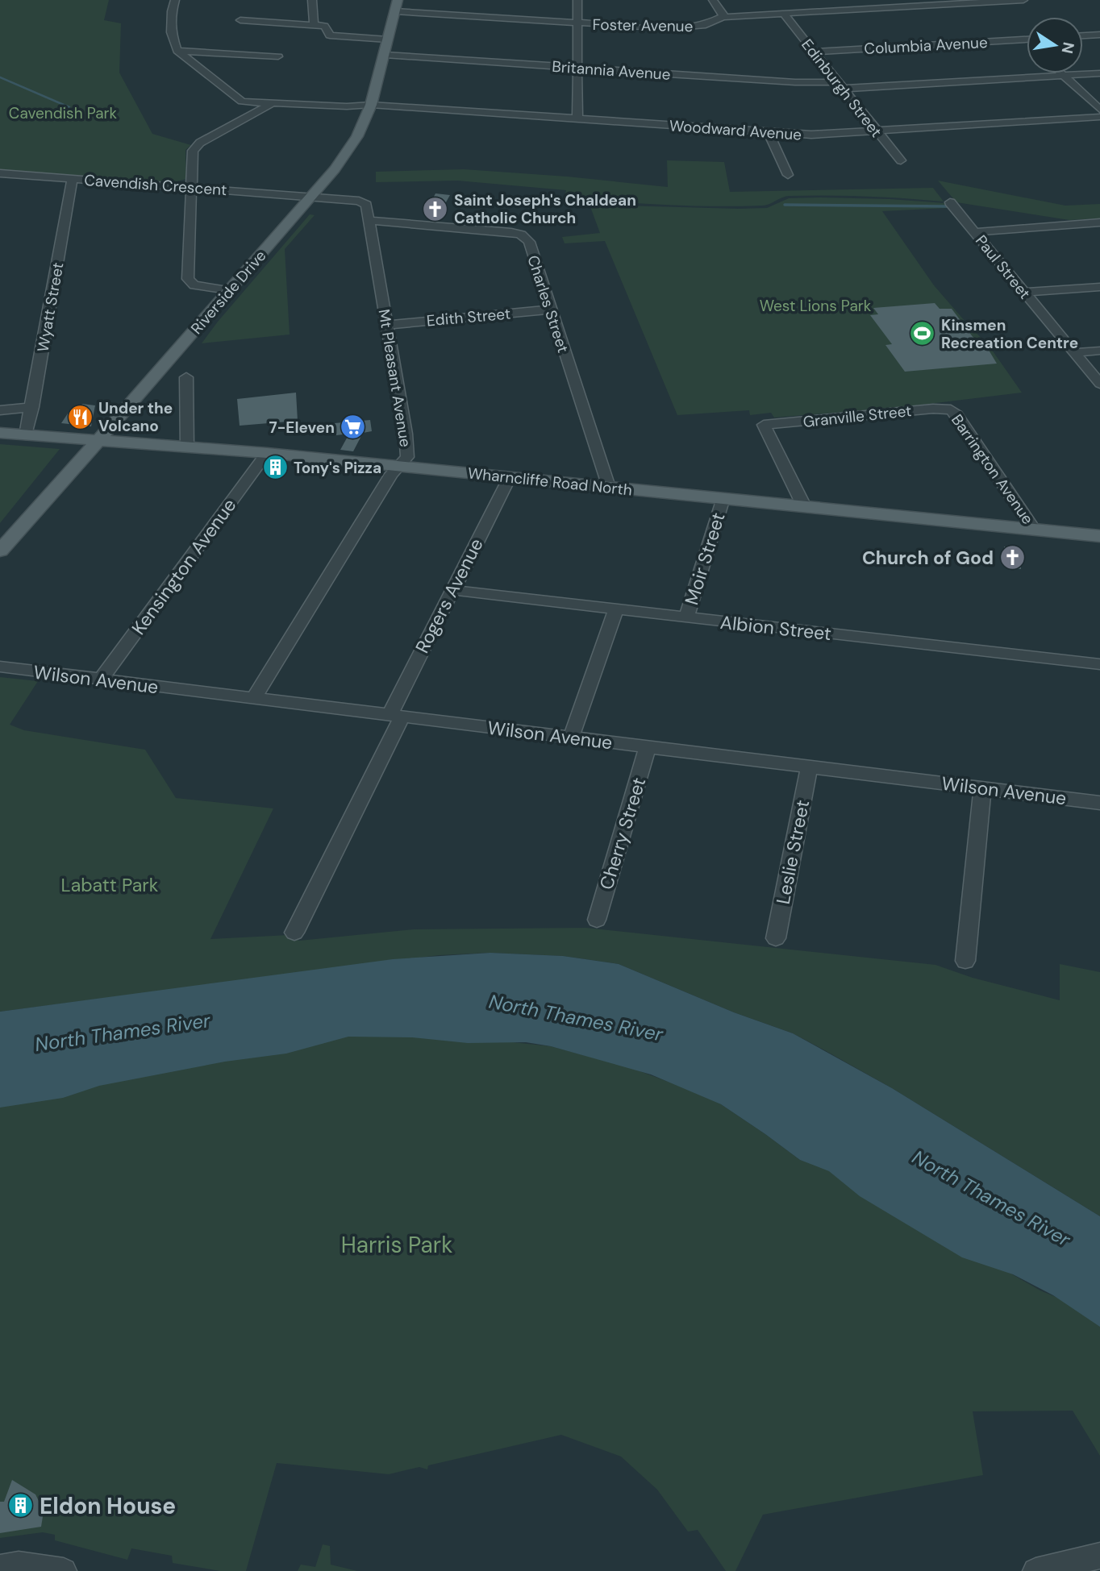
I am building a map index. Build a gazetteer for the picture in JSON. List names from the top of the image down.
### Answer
{
  "streets": {
    "main road": ["Riverside Drive", "Wharncliffe Road North"],
    "street": [
      "Foster Avenue",
      "Columbia Avenue",
      "Britannia Avenue",
      "Edinburgh Street",
      "Woodward Avenue",
      "Cavendish Crescent",
      "Paul Street",
      "Charles Street",
      "Wyatt Street",
      "Edith Street",
      "Mt Pleasant Avenue",
      "Granville Street",
      "Barrington Avenue",
      "Moir Street",
      "Kensington Avenue",
      "Rogers Avenue",
      "Albion Street",
      "Wilson Avenue",
      "Cherry Street",
      "Leslie Street"
    ]
  },
  "crossings": [
    ["Foster Avenue", "Edinburgh Street"],
    ["Foster Avenue", "Riverside Drive"],
    ["Columbia Avenue", "Edinburgh Street"],
    ["Britannia Avenue", "Edinburgh Street"],
    ["Britannia Avenue", "Riverside Drive"],
    ["Edinburgh Street", "Woodward Avenue"],
    ["Woodward Avenue", "Riverside Drive"],
    ["Cavendish Crescent", "Riverside Drive"],
    ["Cavendish Crescent", "Wyatt Street"],
    ["Cavendish Crescent", "Mt Pleasant Avenue"],
    ["Riverside Drive", "Mt Pleasant Avenue"],
    ["Riverside Drive", "Wharncliffe Road North"],
    ["Charles Street", "Edith Street"],
    ["Charles Street", "Mt Pleasant Avenue"],
    ["Charles Street", "Wharncliffe Road North"],
    ["Wyatt Street", "Wharncliffe Road North"],
    ["Edith Street", "Mt Pleasant Avenue"],
    ["Mt Pleasant Avenue", "Wharncliffe Road North"],
    ["Mt Pleasant Avenue", "Wilson Avenue"],
    ["Granville Street", "Barrington Avenue"],
    ["Granville Street", "Wharncliffe Road North"],
    ["Barrington Avenue", "Wharncliffe Road North"],
    ["Wharncliffe Road North", "Moir Street"],
    ["Wharncliffe Road North", "Kensington Avenue"],
    ["Wharncliffe Road North", "Rogers Avenue"],
    ["Moir Street", "Albion Street"],
    ["Kensington Avenue", "Wilson Avenue"],
    ["Rogers Avenue", "Albion Street"],
    ["Rogers Avenue", "Wilson Avenue"],
    ["Wilson Avenue", "Cherry Street"],
    ["Wilson Avenue", "Leslie Street"]
  ],
  "water": ["North Thames River"],
  "parks": [
    "Cavendish Park",
    "West Lions Park",
    "Labatt Park",
    "Harris Park"
  ],
  "places": {
    "church": ["Saint Joseph's Chaldean Catholic Church", "Church of God"],
    "sports": ["Kinsmen Recreation Centre"],
    "restaurant": ["Under the Volcano"],
    "supermarket": ["7-Eleven"],
    "building": ["Tony's Pizza", "Eldon House"]
  },
  "north": "right"
}
